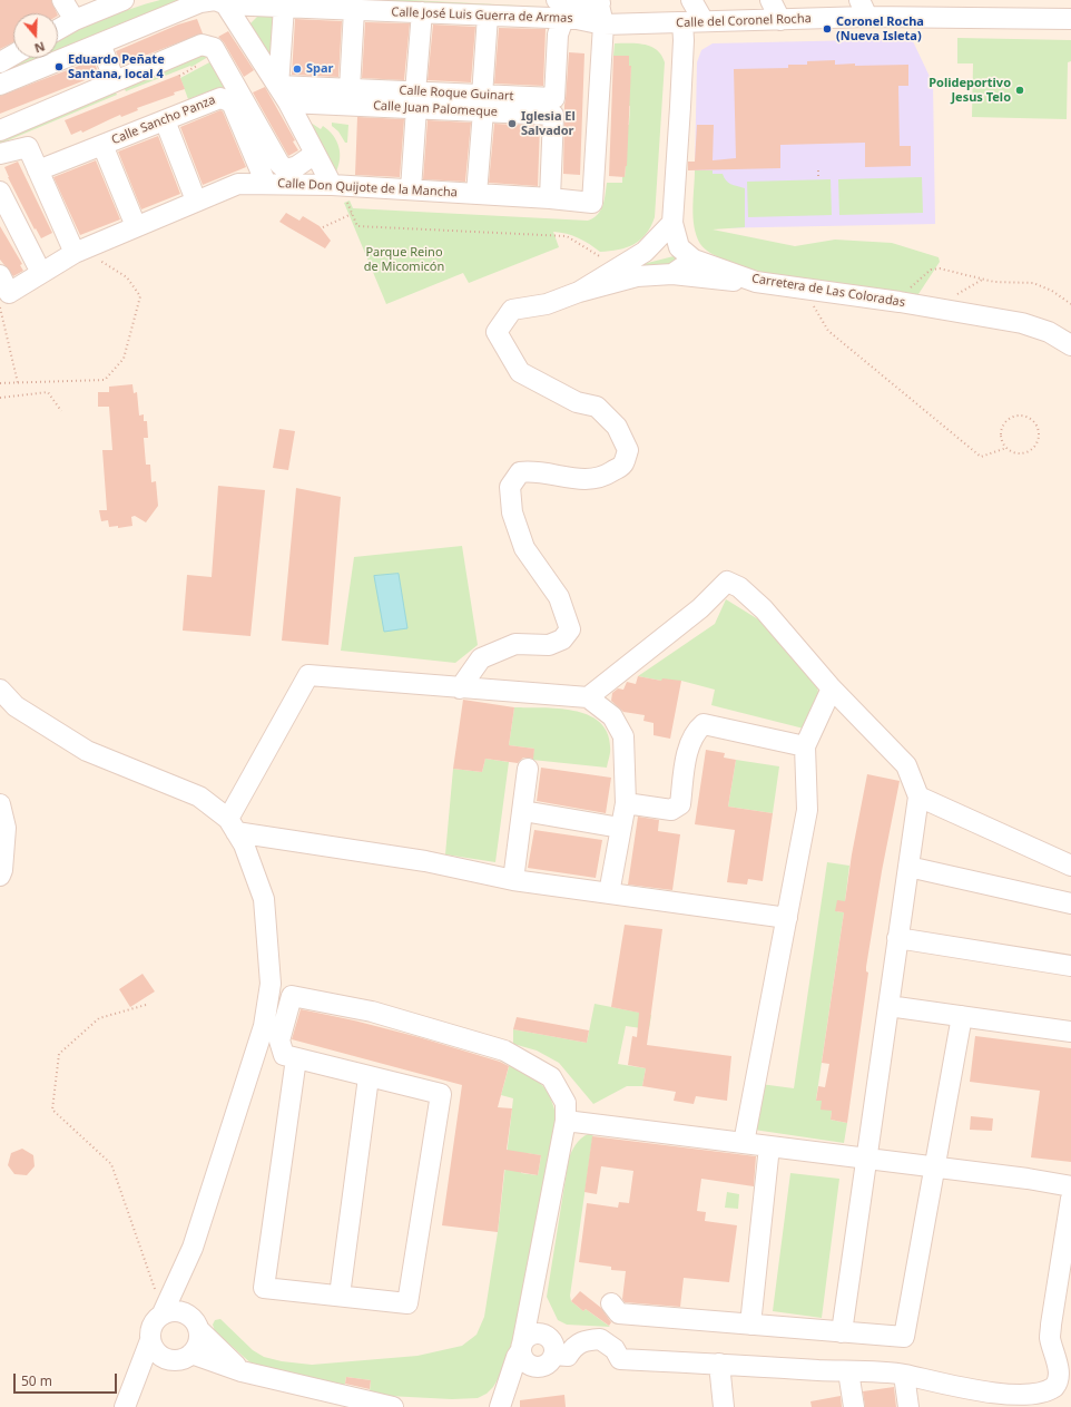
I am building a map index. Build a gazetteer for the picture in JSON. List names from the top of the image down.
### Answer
{
  "streets": {
    "street": [
      "Calle José Luis Guerra de Armas",
      "Calle del Coronel Rocha",
      "Calle Roque Guinart",
      "Calle Juan Palomeque",
      "Calle Sancho Panza",
      "Calle Don Quijote de la Mancha",
      "Carretera de Las Coloradas"
    ]
  },
  "crossings": [
    ["Calle José Luis Guerra de Armas", "Calle del Coronel Rocha"],
    ["Calle José Luis Guerra de Armas", "Calle Roque Guinart"],
    ["Calle José Luis Guerra de Armas", "Calle Don Quijote de la Mancha"],
    ["Calle del Coronel Rocha", "Calle Don Quijote de la Mancha"],
    ["Calle Roque Guinart", "Calle Juan Palomeque"],
    ["Calle Juan Palomeque", "Calle Don Quijote de la Mancha"],
    ["Calle Sancho Panza", "Calle Don Quijote de la Mancha"]
  ],
  "parks": ["Parque Reino de Micomicón"],
  "places": [
    "Coronel Rocha (Nueva Isleta)",
    "Eduardo Peñate Santana, local 4",
    "Spar",
    "Polideportivo Jesus Telo",
    "Iglesia El Salvador"
  ],
  "scale_bar": "50 m",
  "north": "bottom"
}
